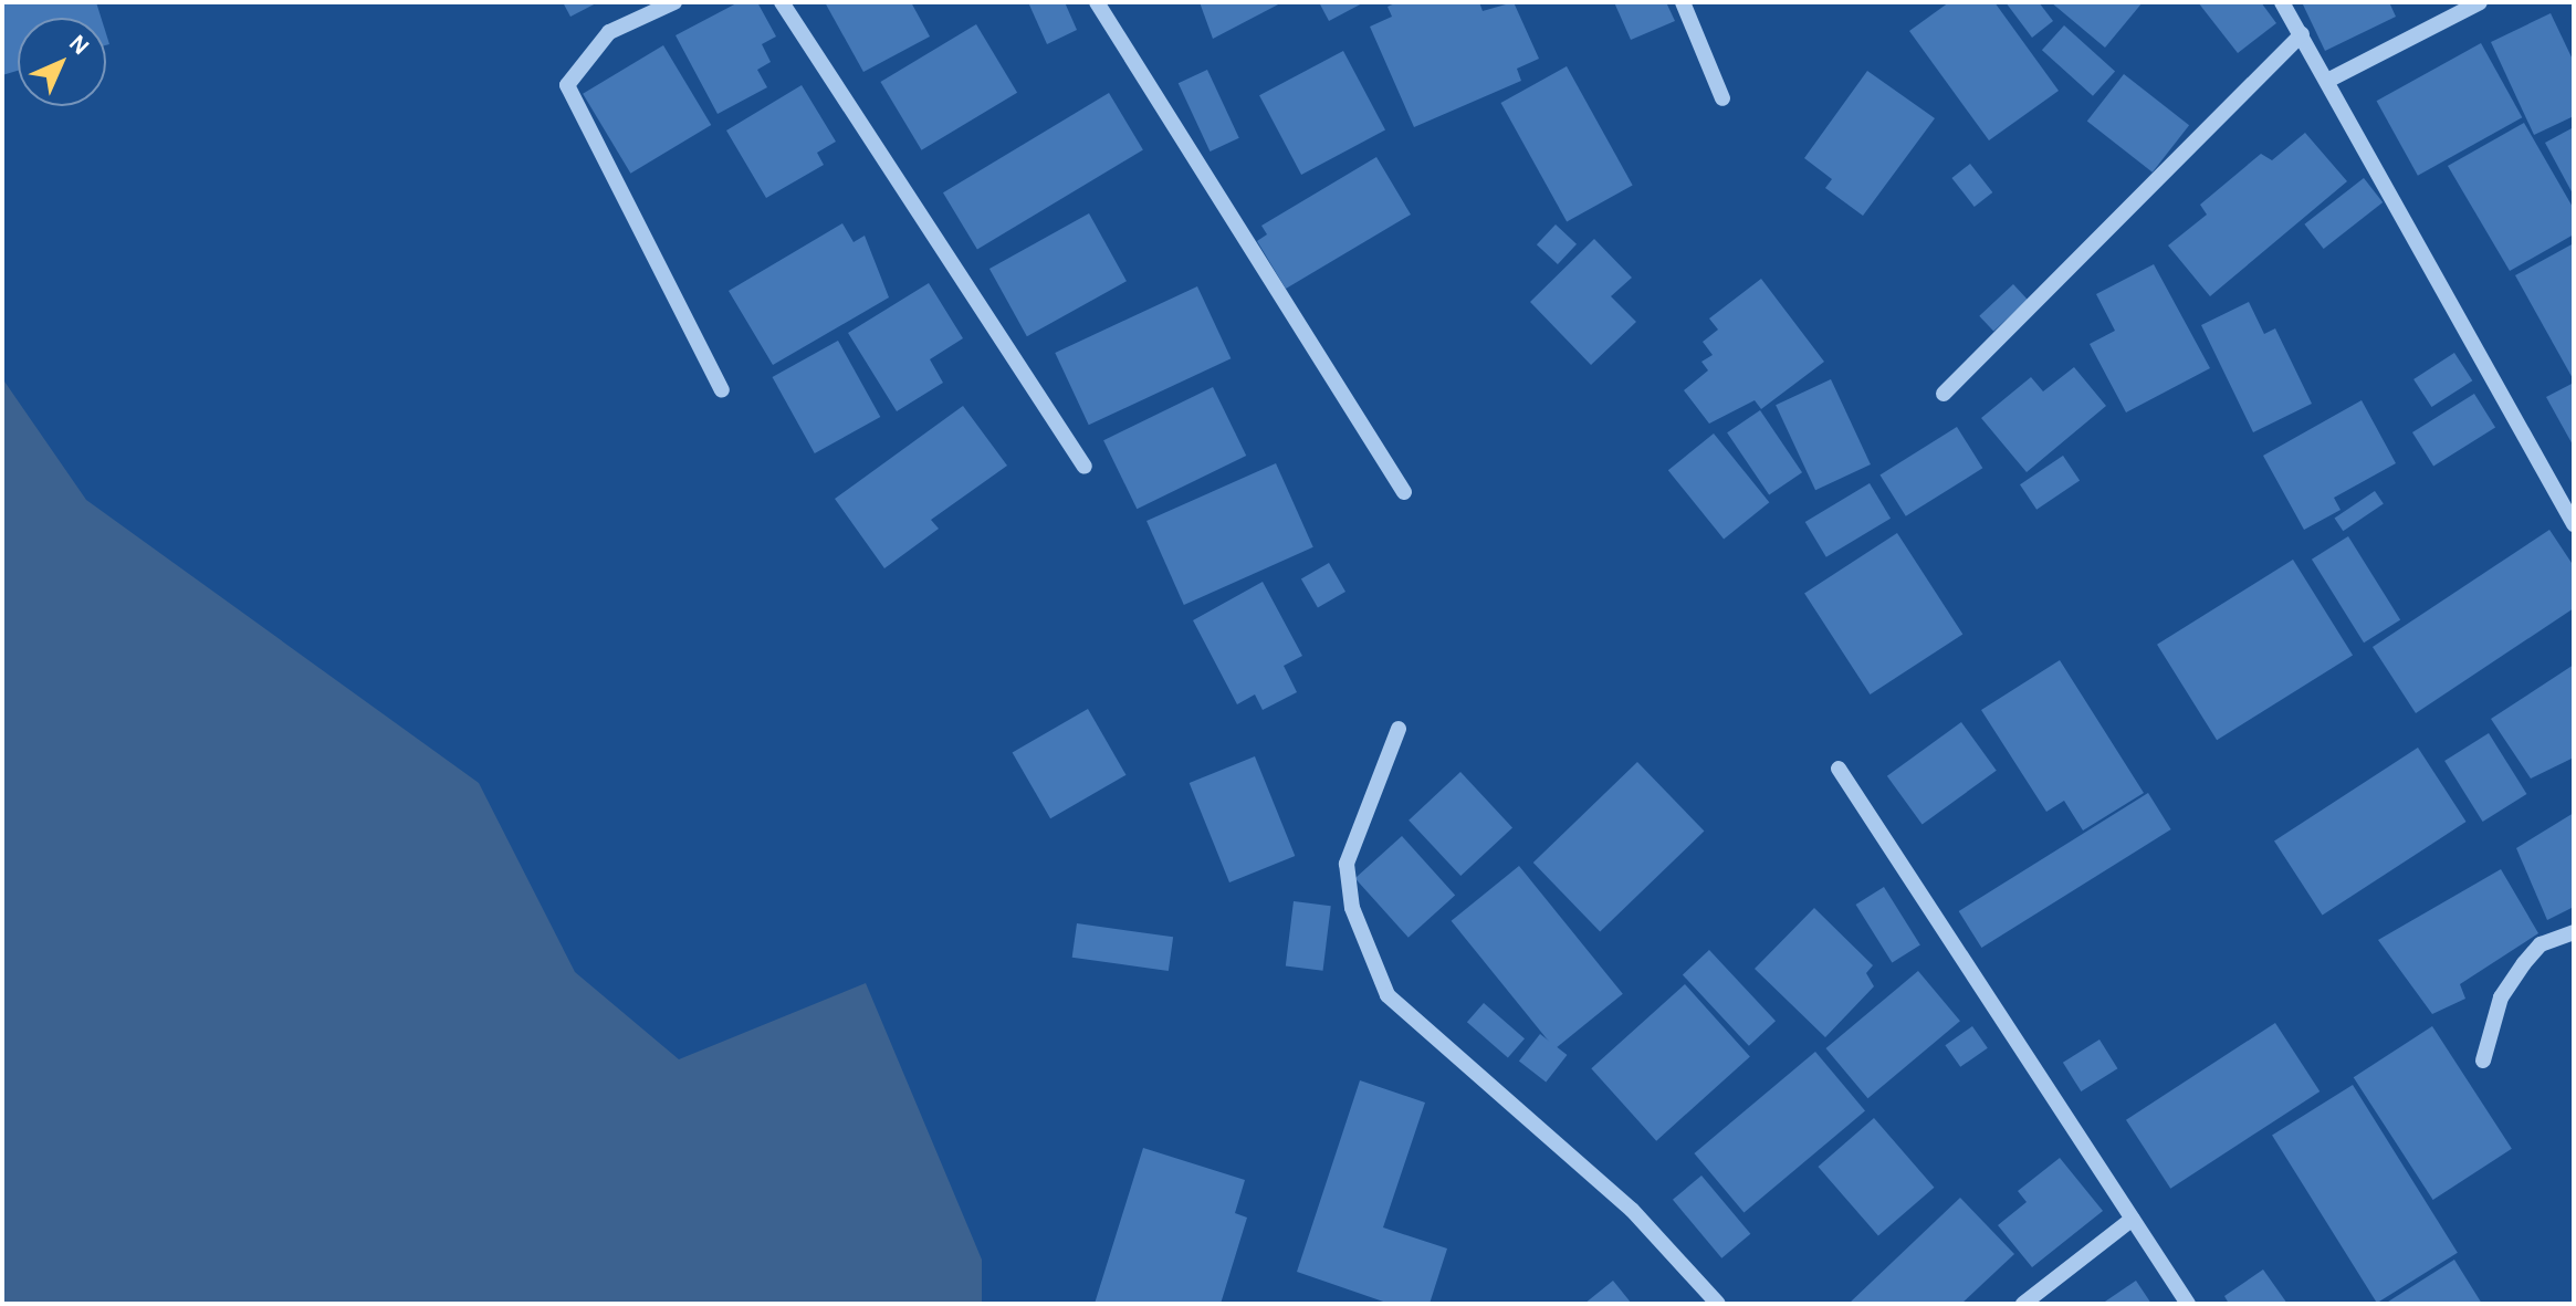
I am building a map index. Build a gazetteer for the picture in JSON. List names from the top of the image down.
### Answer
{
  "north": "top right"
}
